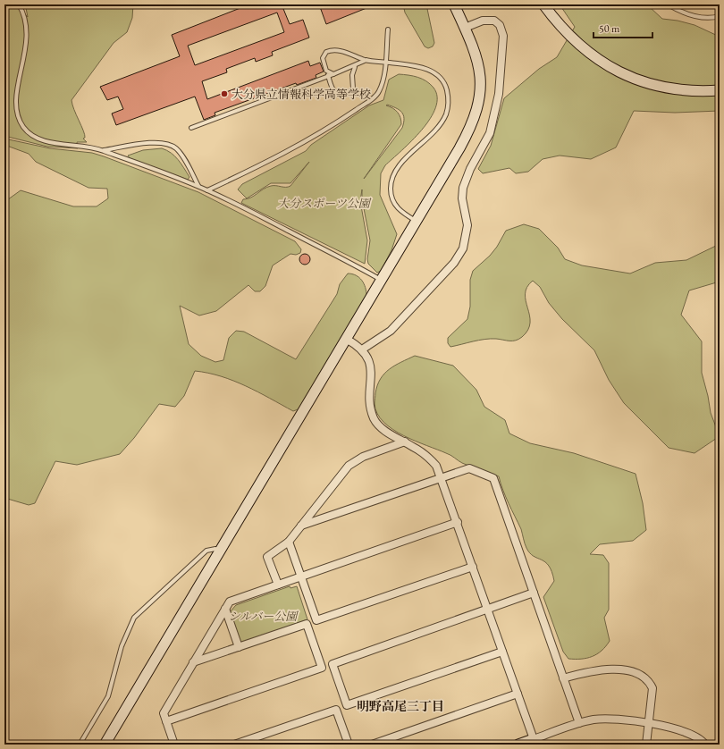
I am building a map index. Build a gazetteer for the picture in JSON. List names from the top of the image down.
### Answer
{
  "districts": ["明野高尾三丁目"],
  "parks": ["大分スポーツ公園", "シルバー公園"],
  "places": ["大分県立情報科学高等学校"],
  "scale_bar": "50 m"
}
